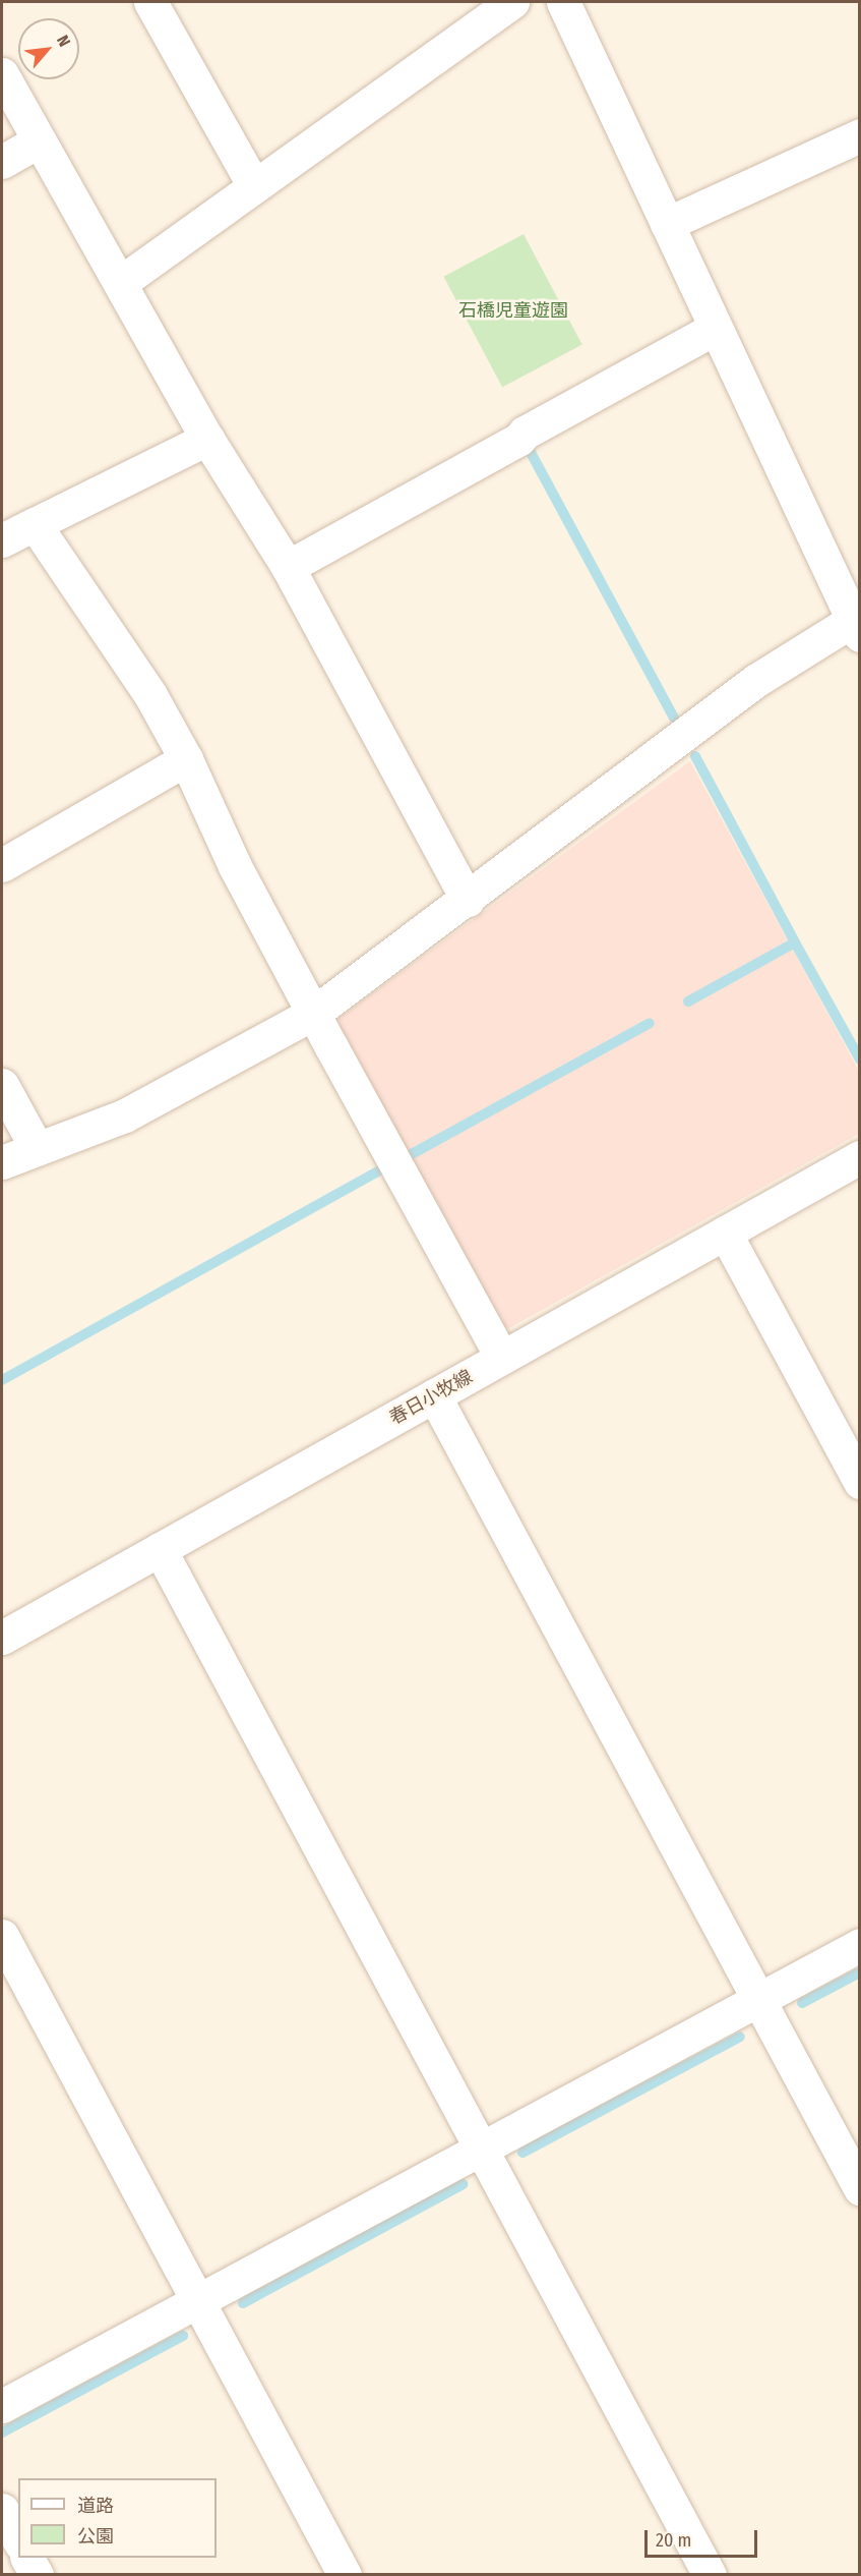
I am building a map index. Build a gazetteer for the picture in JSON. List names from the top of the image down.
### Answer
{
  "streets": {
    "street": ["春日小牧線"]
  },
  "parks": ["石橋児童遊園"],
  "legend": ["道路", "公園"],
  "scale_bar": "20 m",
  "north": "top right"
}
